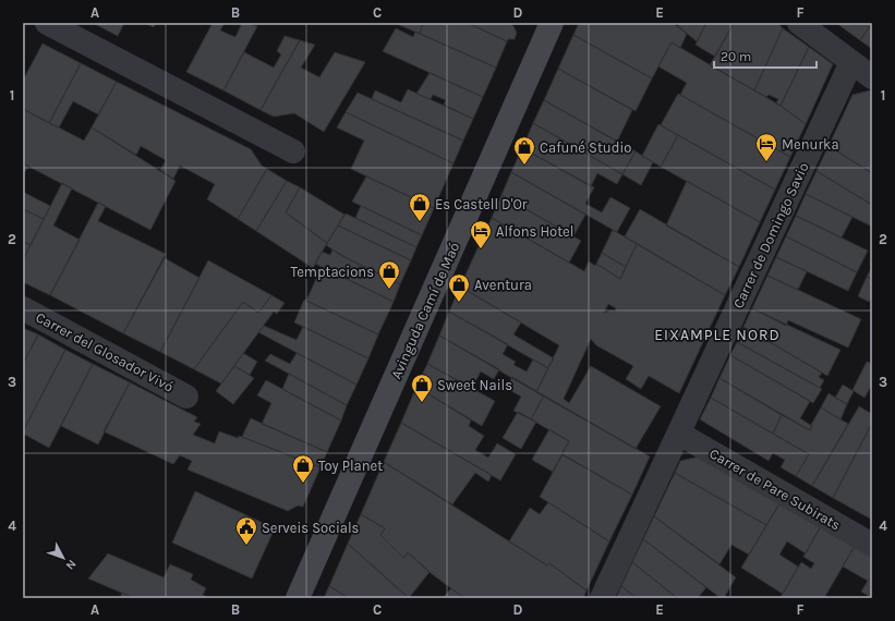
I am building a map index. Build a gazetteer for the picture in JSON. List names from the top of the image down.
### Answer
{
  "streets": {
    "street": [
      "Carrer de Domingo Savio",
      "Avinguda Camí de Maó",
      "Carrer del Glosador Vivó",
      "Carrer de Pare Subirats"
    ]
  },
  "crossings": [
    ["Carrer de Domingo Savio", "Carrer de Pare Subirats"]
  ],
  "districts": ["EIXAMPLE NORD"],
  "places": {
    "hotel": ["Menurka", "Alfons Hotel"],
    "shop": [
      "Cafuné Studio",
      "Es Castell D'Or",
      "Temptacions",
      "Aventura",
      "Sweet Nails",
      "Toy Planet"
    ],
    "public building": ["Serveis Socials"]
  },
  "scale_bar": "20 m",
  "north": "bottom right",
  "grid": {
    "columns": [
      "A",
      "B",
      "C",
      "D",
      "E",
      "F"
    ],
    "rows": [
      "1",
      "2",
      "3",
      "4"
    ]
  }
}
